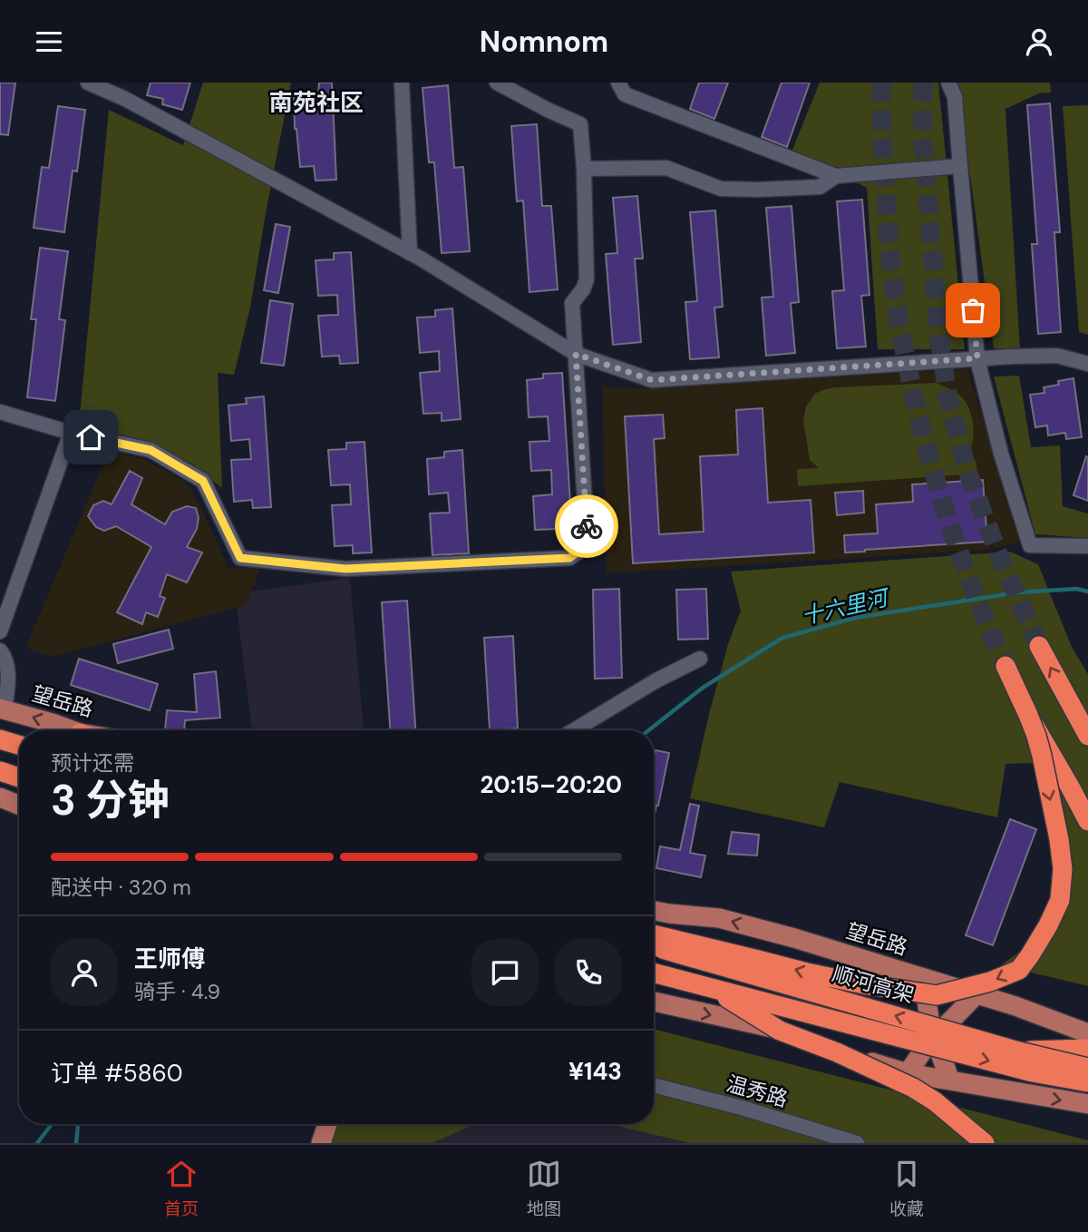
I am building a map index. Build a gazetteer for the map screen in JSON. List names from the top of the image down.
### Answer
{
  "streets": {
    "highway": ["顺河高架"],
    "main road": ["望岳路"],
    "street": ["温秀路"]
  },
  "districts": ["南苑社区"],
  "water": ["十六里河"],
  "page": {
    "header": "Nomnom",
    "heading": ["3 分钟", "预计还需", "20:15–20:20"],
    "panel": [
      "王师傅",
      "骑手 · 4.9",
      "订单 #5860",
      "¥143"
    ],
    "bar": "配送中 · 320 m",
    "tabs": ["首页", "地图", "收藏"]
  }
}
